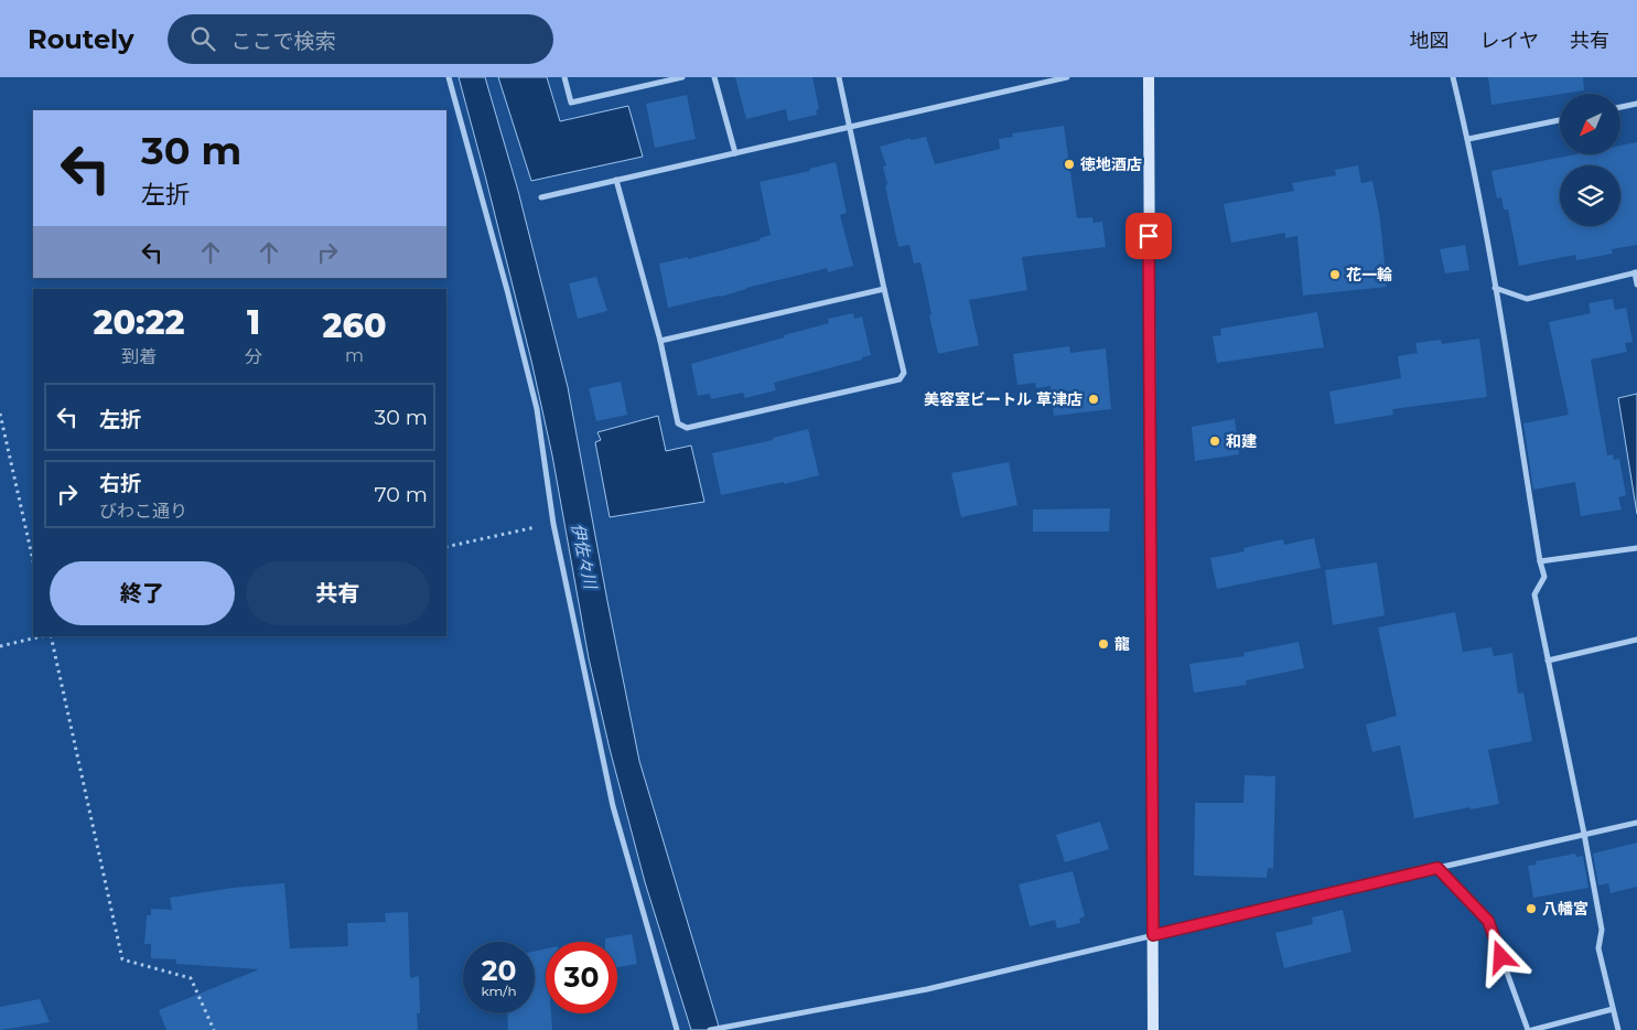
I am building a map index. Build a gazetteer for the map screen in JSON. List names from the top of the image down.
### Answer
{
  "water": ["伊佐々川"],
  "places": [
    "徳地酒店",
    "花一輪",
    "美容室ビートル 草津店",
    "和建",
    "龍",
    "八幡宮"
  ],
  "north": "bottom left",
  "page": {
    "header": "Routely",
    "search": "ここで検索",
    "nav": ["地図", "レイヤ", "共有"],
    "turn": ["30 m", "左折"],
    "eta": [
      "20:22",
      "到着",
      "1",
      "分",
      "260",
      "m"
    ],
    "list": [
      {
        "name": "左折",
        "value": "30 m"
      },
      {
        "name": "右折",
        "note": "びわこ通り",
        "value": "70 m"
      }
    ],
    "buttons": ["終了", "共有"],
    "speed": "20 km/h",
    "limit": "30"
  }
}
